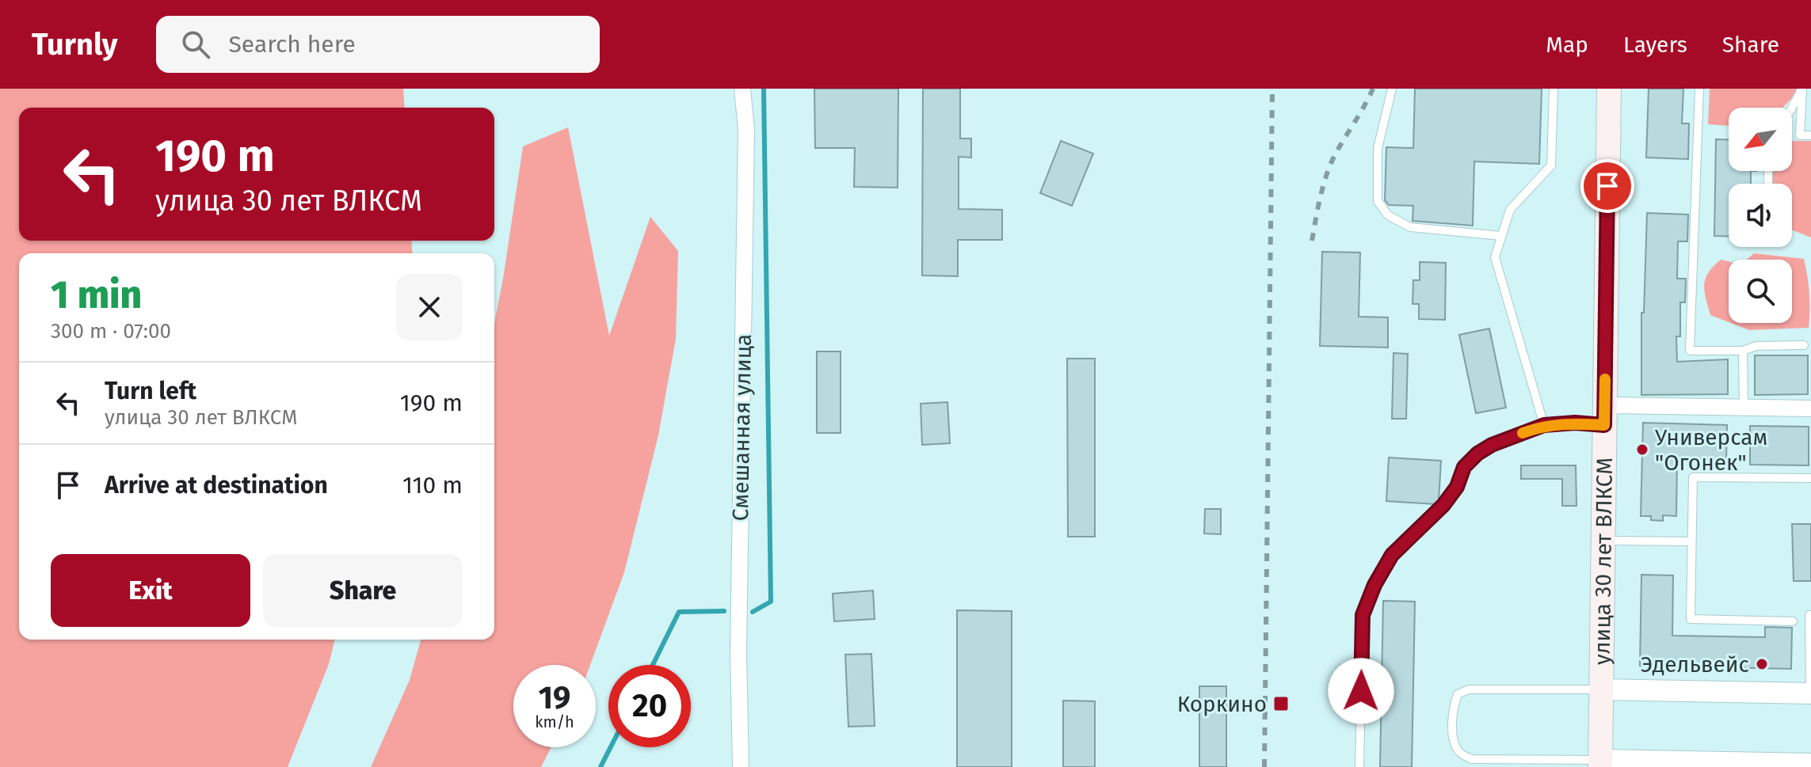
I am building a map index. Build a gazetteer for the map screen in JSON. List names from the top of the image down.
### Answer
{
  "streets": {
    "main road": ["улица 30 лет ВЛКСМ"],
    "street": ["Смешанная улица"]
  },
  "places": {
    "other": ["Универсам \"Огонек\"", "Эдельвейс"],
    "transit": ["Коркино"]
  },
  "north": "bottom left",
  "page": {
    "header": "Turnly",
    "search": "Search here",
    "nav": ["Map", "Layers", "Share"],
    "turn": ["190 m", "улица 30 лет ВЛКСМ"],
    "heading": ["1 min", "300 m · 07:00"],
    "list": [
      {
        "name": "Turn left",
        "note": "улица 30 лет ВЛКСМ",
        "value": "190 m"
      },
      {
        "name": "Arrive at destination",
        "value": "110 m"
      }
    ],
    "buttons": ["Exit", "Share"],
    "speed": "19 km/h",
    "limit": "20"
  }
}
